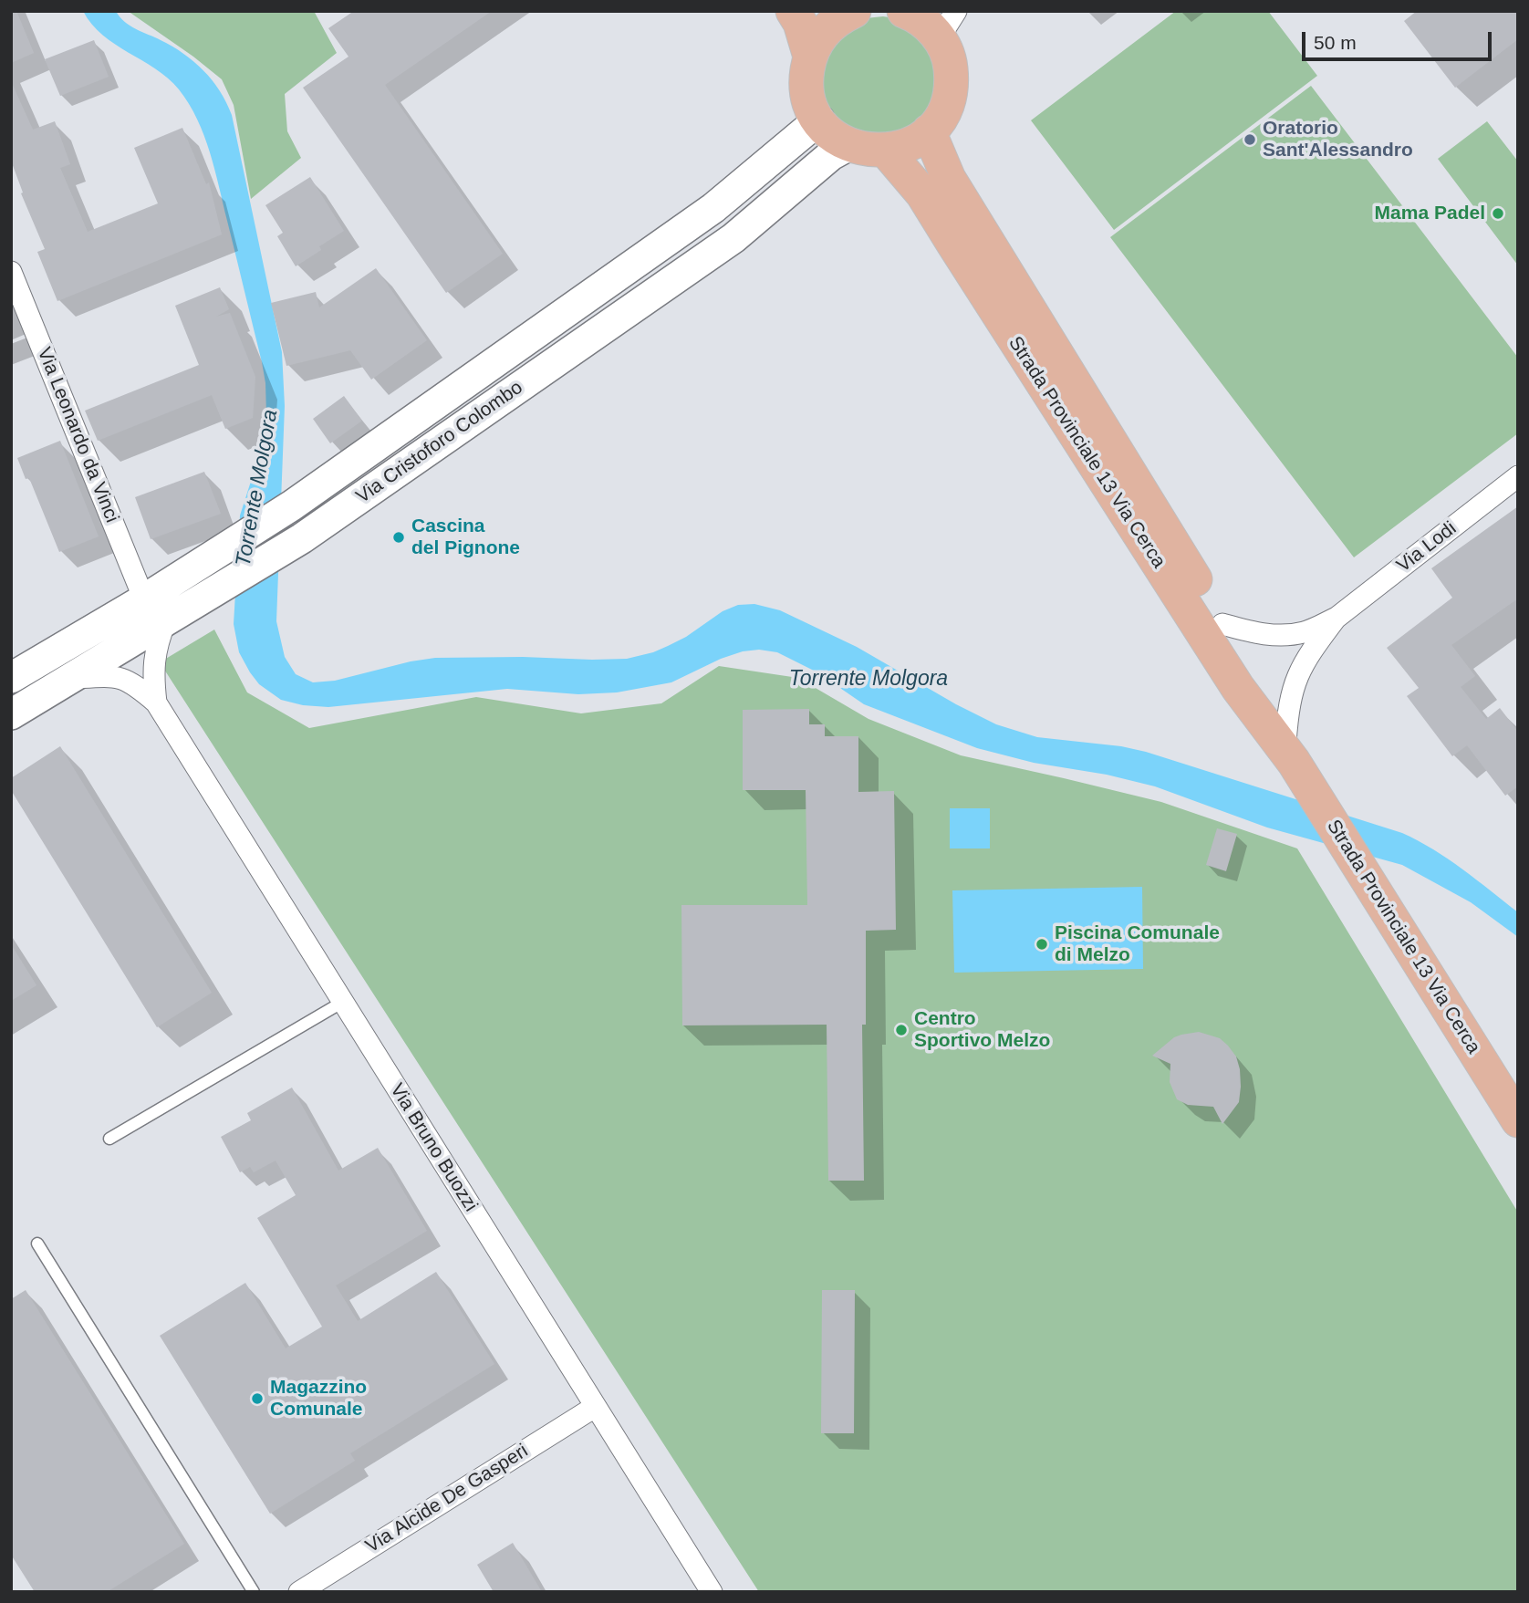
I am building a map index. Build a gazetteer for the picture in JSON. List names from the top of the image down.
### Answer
{
  "streets": {
    "main road": ["Strada Provinciale 13 Via Cerca"],
    "street": [
      "Via Leonardo da Vinci",
      "Via Cristoforo Colombo",
      "Via Lodi",
      "Via Bruno Buozzi",
      "Via Alcide De Gasperi"
    ]
  },
  "crossings": [
    ["Via Leonardo da Vinci", "Via Cristoforo Colombo"],
    ["Via Cristoforo Colombo", "Via Bruno Buozzi"],
    ["Strada Provinciale 13 Via Cerca", "Via Lodi"],
    ["Via Bruno Buozzi", "Via Alcide De Gasperi"]
  ],
  "water": ["Torrente Molgora"],
  "places": [
    "Oratorio Sant'Alessandro",
    "Mama Padel",
    "Cascina del Pignone",
    "Piscina Comunale di Melzo",
    "Centro Sportivo Melzo",
    "Magazzino Comunale"
  ],
  "scale_bar": "50 m"
}
